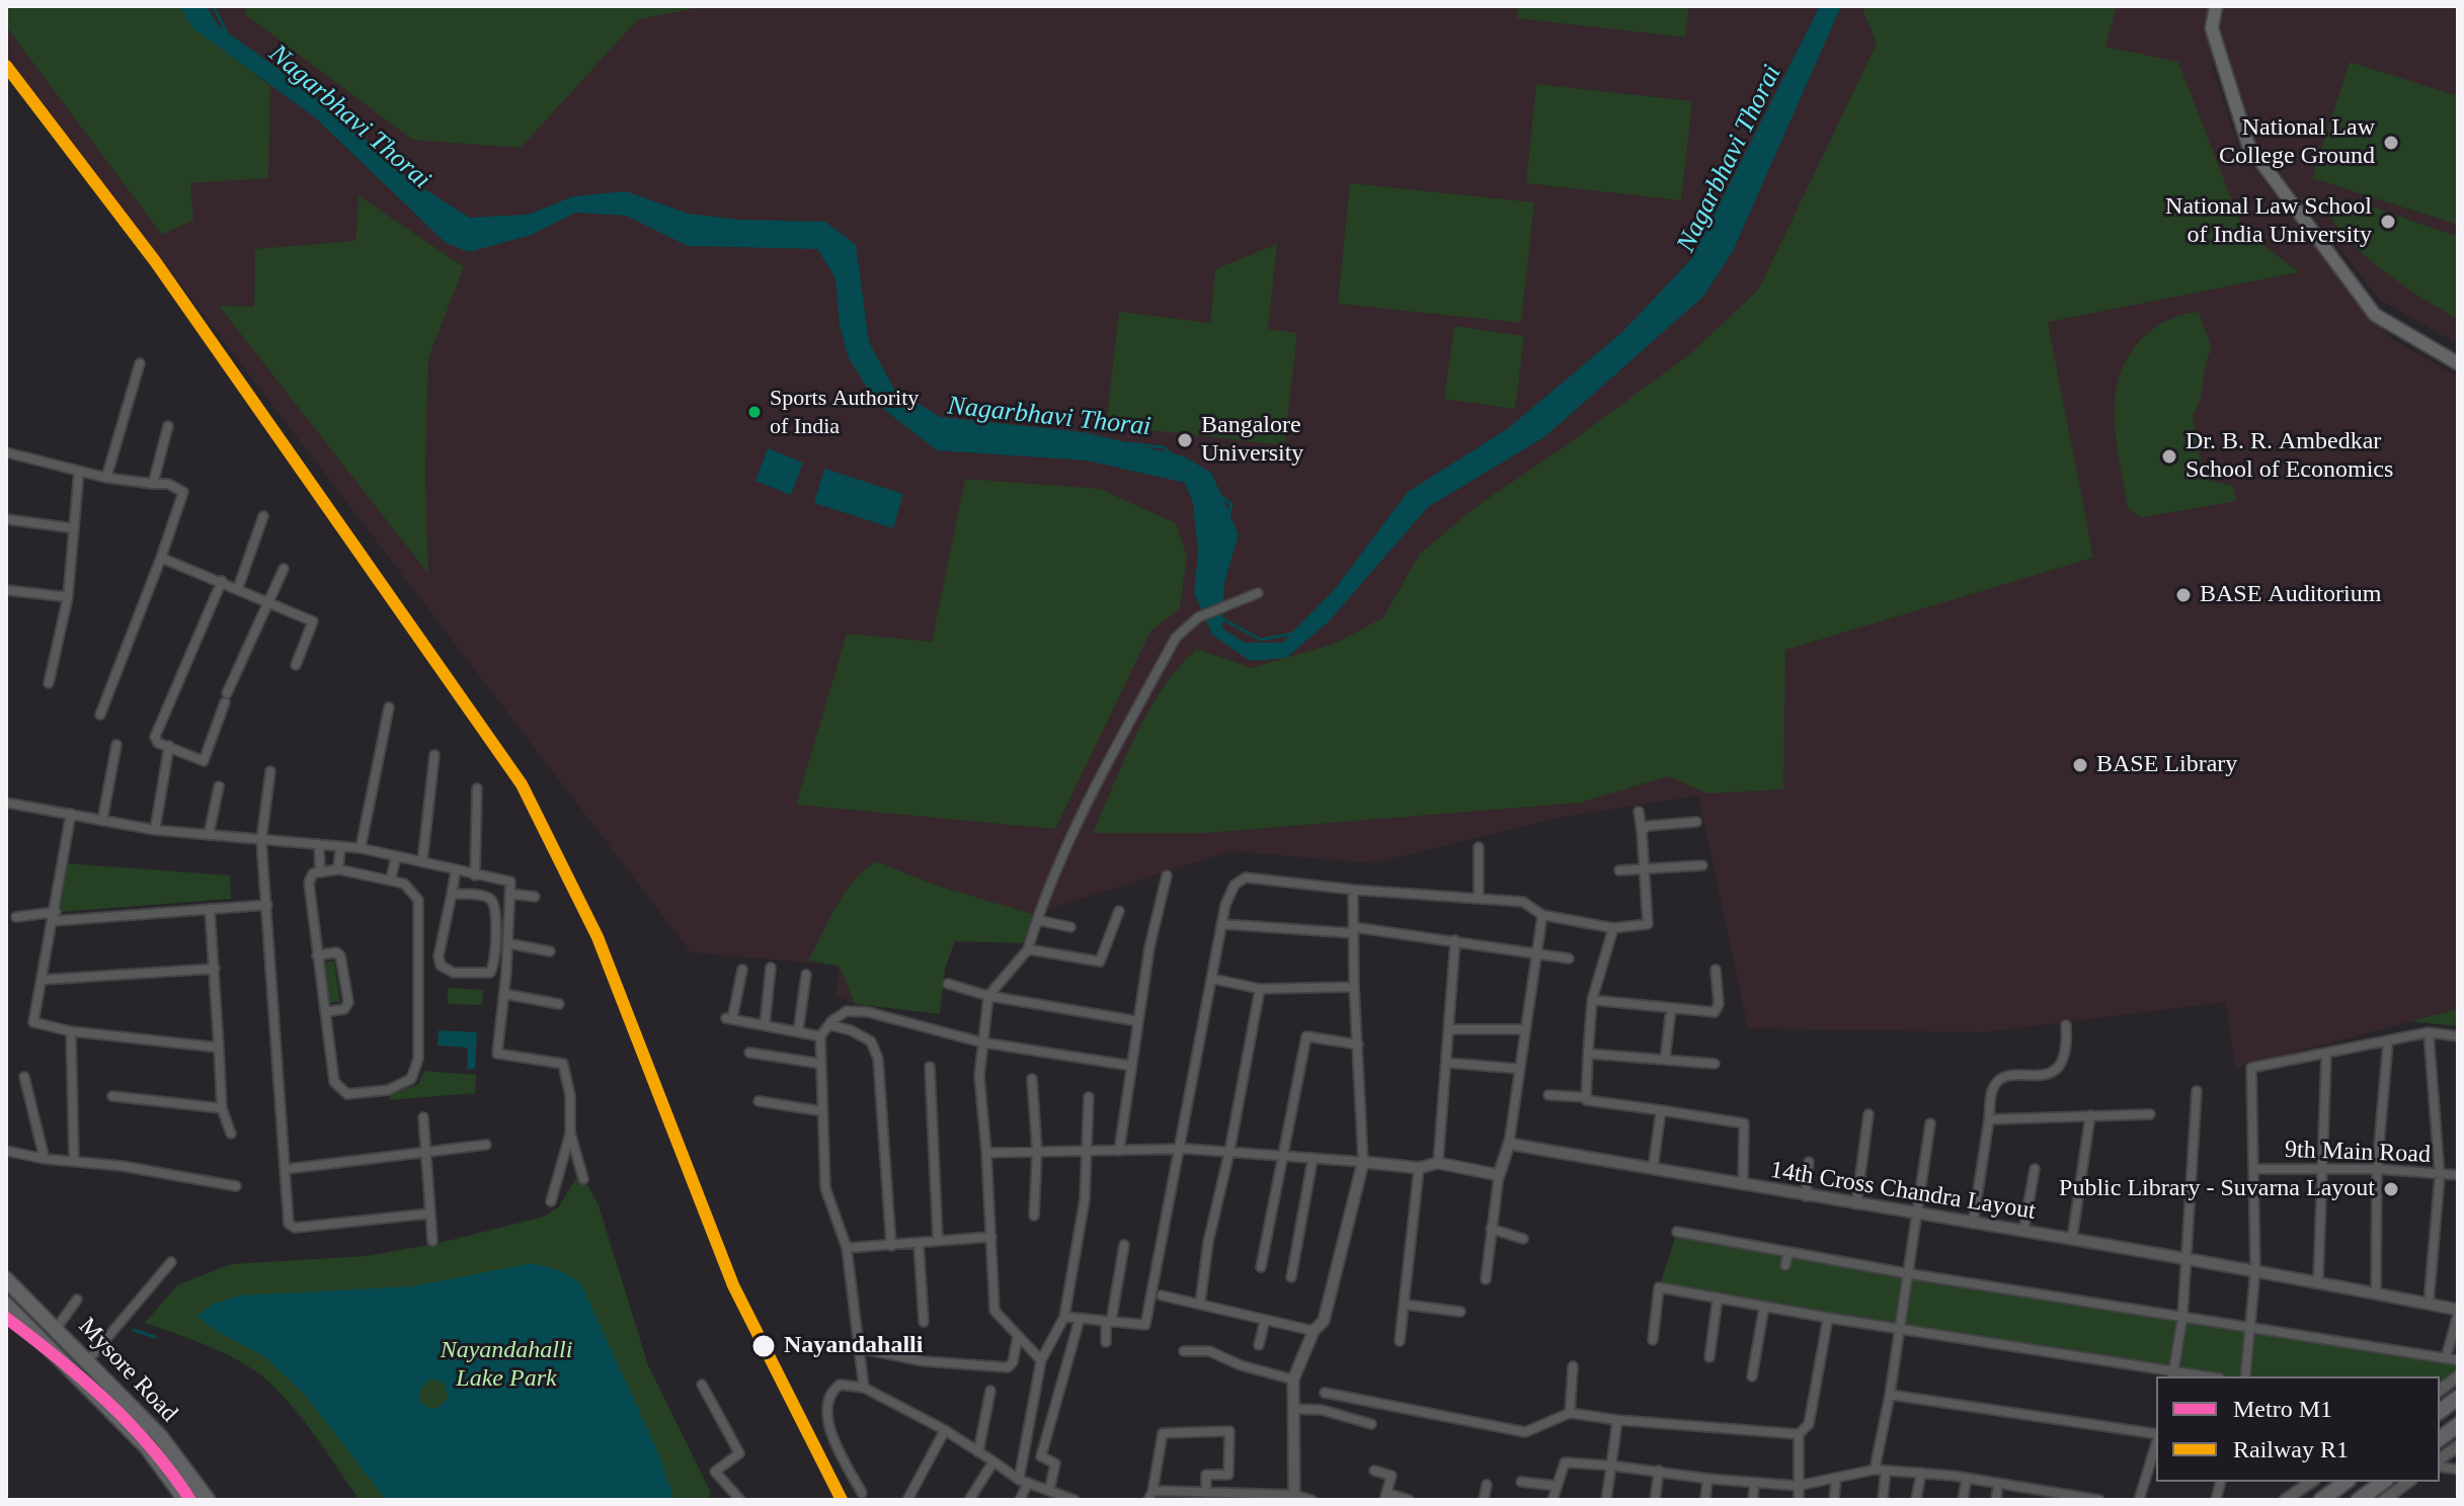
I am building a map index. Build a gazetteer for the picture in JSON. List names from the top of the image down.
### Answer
{
  "streets": {
    "highway": ["Mysore Road"],
    "street": ["9th Main Road", "14th Cross Chandra Layout"]
  },
  "water": ["Nagarbhavi Thorai"],
  "parks": ["Nayandahalli Lake Park"],
  "places": [
    "National Law College Ground",
    "National Law School of India University",
    "Sports Authority of India",
    "Bangalore University",
    "Dr. B. R. Ambedkar School of Economics",
    "BASE Auditorium",
    "BASE Library",
    "Public Library - Suvarna Layout",
    "Nayandahalli"
  ],
  "lines": ["rail line R1", "metro line M1"],
  "legend": ["Metro M1", "Railway R1"]
}
